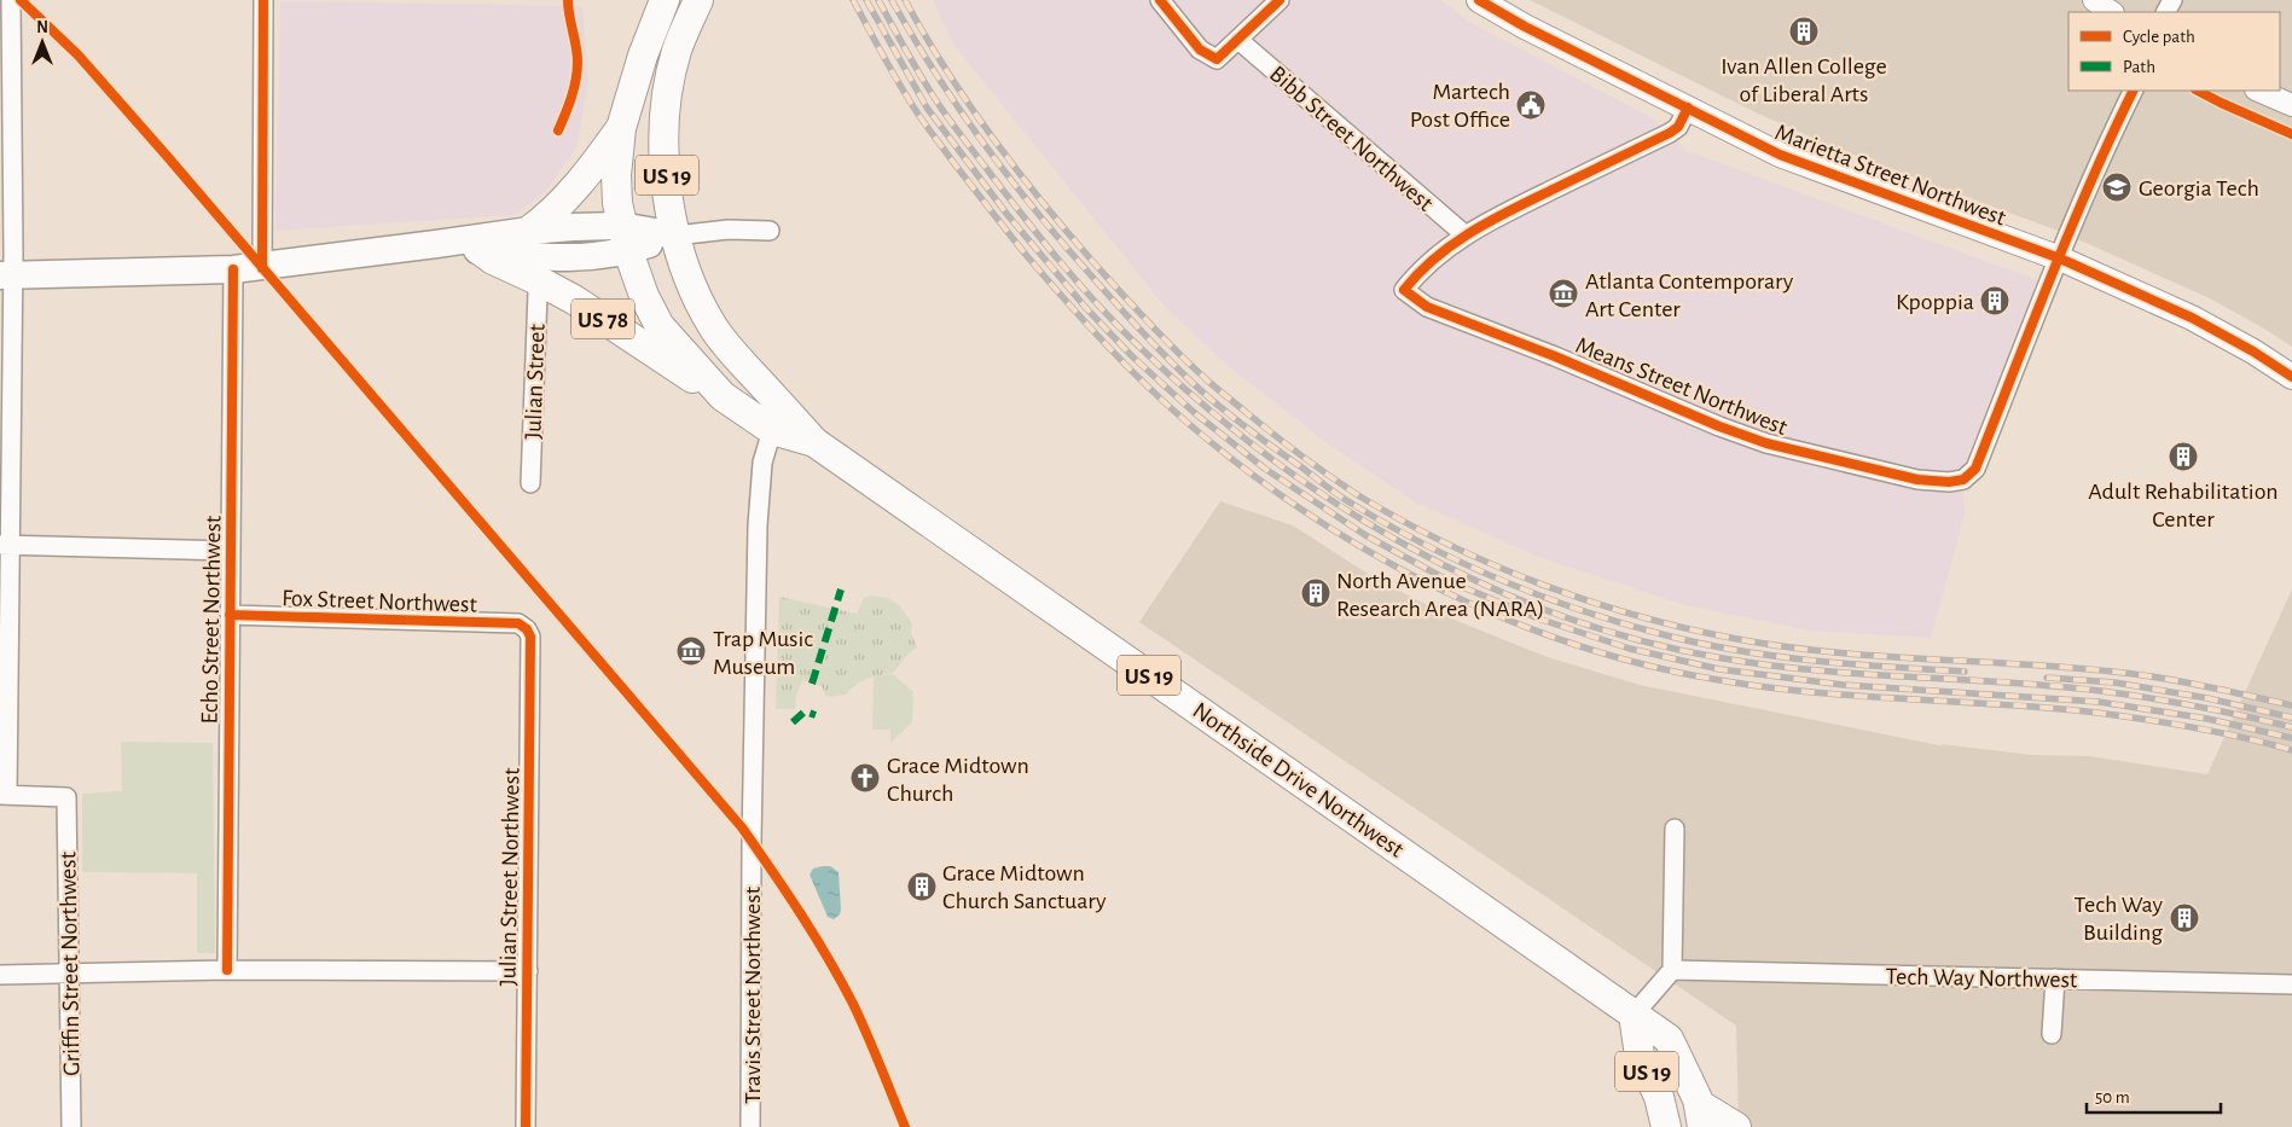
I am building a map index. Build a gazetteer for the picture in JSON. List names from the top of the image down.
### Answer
{
  "streets": {
    "highway": ["US 19", "US 78", "Northside Drive Northwest"],
    "main road": ["Marietta Street Northwest"],
    "street": [
      "Bibb Street Northwest",
      "Julian Street",
      "Means Street Northwest",
      "Fox Street Northwest",
      "Echo Street Northwest",
      "Julian Street Northwest",
      "Griffin Street Northwest",
      "Tech Way Northwest",
      "Travis Street Northwest"
    ]
  },
  "crossings": [
    ["Bibb Street Northwest", "Means Street Northwest"],
    ["Marietta Street Northwest", "Means Street Northwest"],
    ["US 19", "Northside Drive Northwest"],
    ["US 78", "Julian Street"],
    ["US 78", "Echo Street Northwest"],
    ["US 78", "Northside Drive Northwest"],
    ["Fox Street Northwest", "Echo Street Northwest"],
    ["Fox Street Northwest", "Julian Street Northwest"],
    ["Northside Drive Northwest", "Travis Street Northwest"]
  ],
  "places": {
    "building": [
      "Ivan Allen College of Liberal Arts",
      "Kpoppia",
      "Adult Rehabilitation Center",
      "North Avenue Research Area (NARA)",
      "Grace Midtown Church Sanctuary",
      "Tech Way Building"
    ],
    "public building": ["Martech Post Office"],
    "school or university": ["Georgia Tech"],
    "museum": ["Atlanta Contemporary Art Center", "Trap Music Museum"],
    "church": ["Grace Midtown Church"]
  },
  "legend": ["Cycle path", "Path"],
  "scale_bar": "50 m",
  "north": "top"
}
